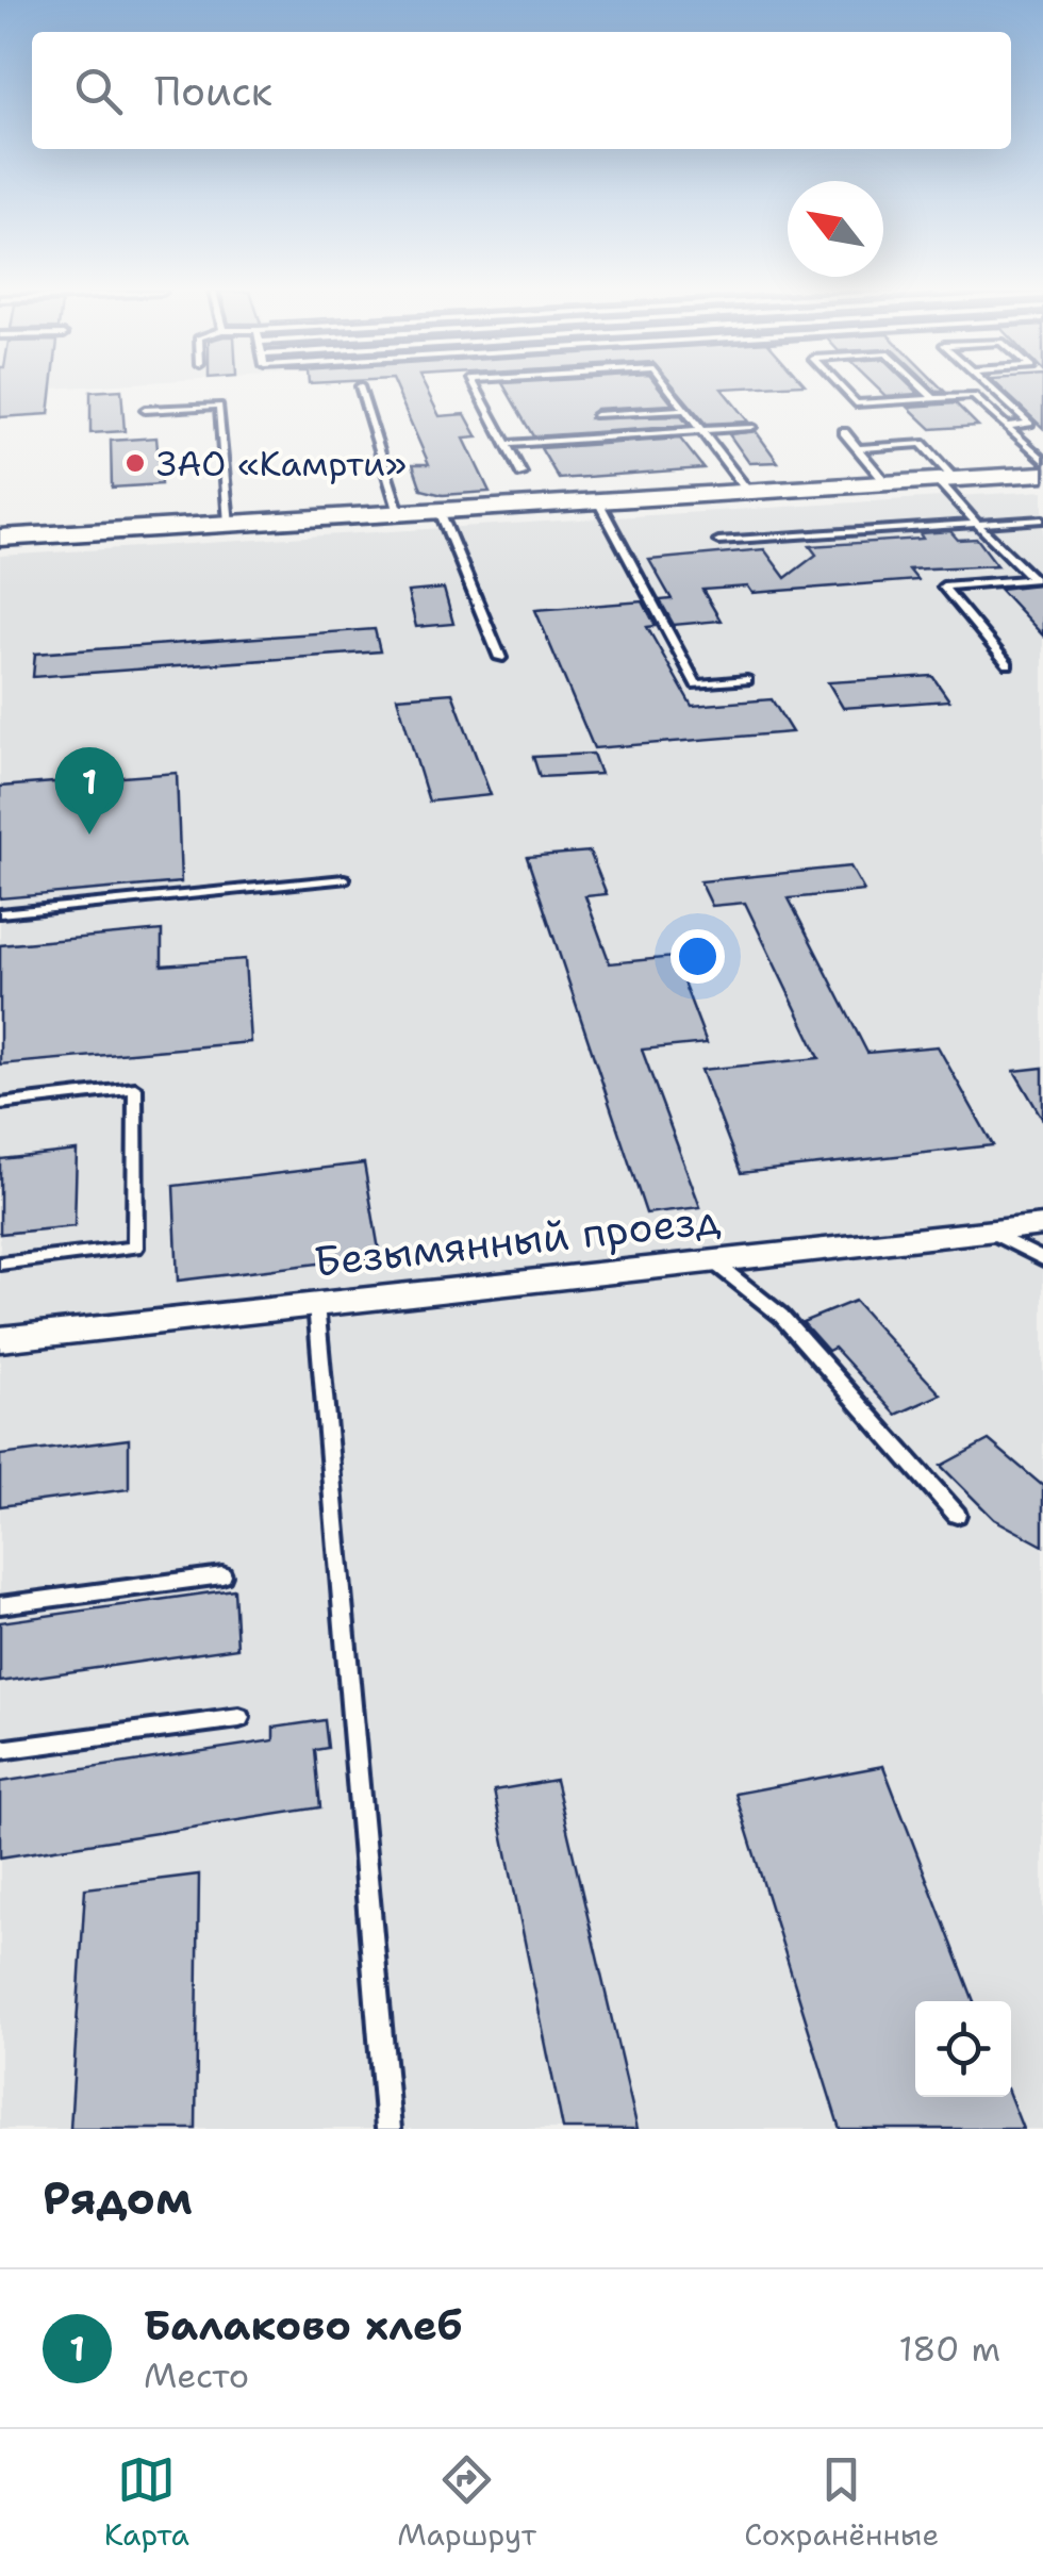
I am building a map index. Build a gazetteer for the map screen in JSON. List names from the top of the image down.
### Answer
{
  "streets": {
    "street": ["Безымянный проезд"]
  },
  "places": ["ЗАО «Камрти»"],
  "north": "top left",
  "page": {
    "search": "Поиск",
    "pins": "1",
    "heading": "Рядом",
    "list": [
      {
        "mark": "1",
        "name": "Балаково хлеб",
        "note": "Место",
        "value": "180 m"
      }
    ],
    "nav": ["Карта", "Маршрут", "Сохранённые"]
  }
}
